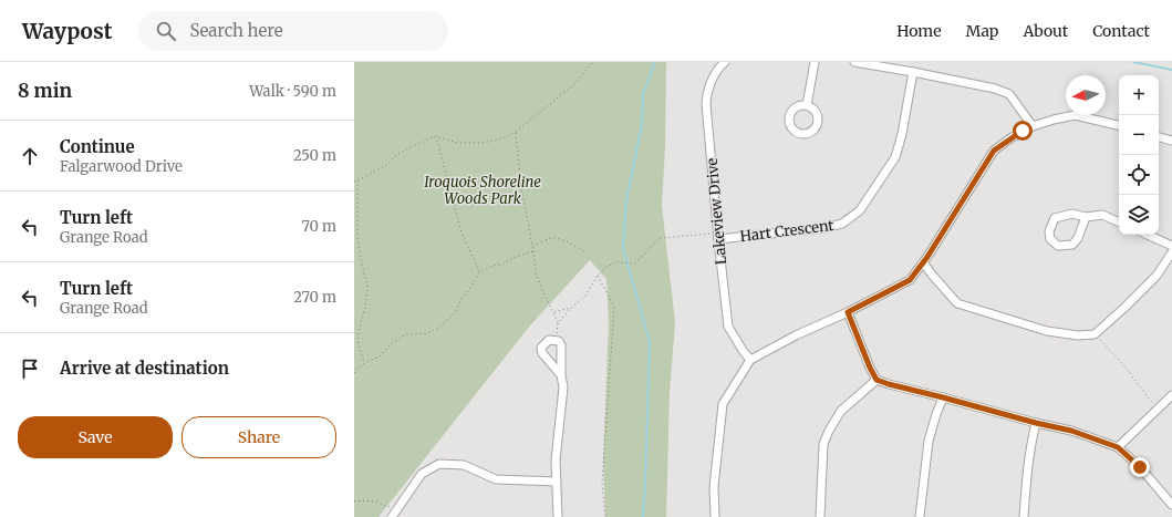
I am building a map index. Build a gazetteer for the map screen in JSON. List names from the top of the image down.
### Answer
{
  "streets": {
    "street": ["Lakeview Drive", "Hart Crescent"]
  },
  "crossings": [
    ["Lakeview Drive", "Hart Crescent"]
  ],
  "parks": ["Iroquois Shoreline Woods Park"],
  "north": "left",
  "page": {
    "header": "Waypost",
    "search": "Search here",
    "nav": [
      "Home",
      "Map",
      "About",
      "Contact"
    ],
    "heading": ["8 min", "Walk · 590 m"],
    "map_buttons": ["+", "−"],
    "list": [
      ["Continue", "Falgarwood Drive", "250 m"],
      ["Turn left", "Grange Road", "70 m"],
      ["Turn left", "Grange Road", "270 m"],
      "Arrive at destination"
    ],
    "buttons": ["Save", "Share"]
  }
}
